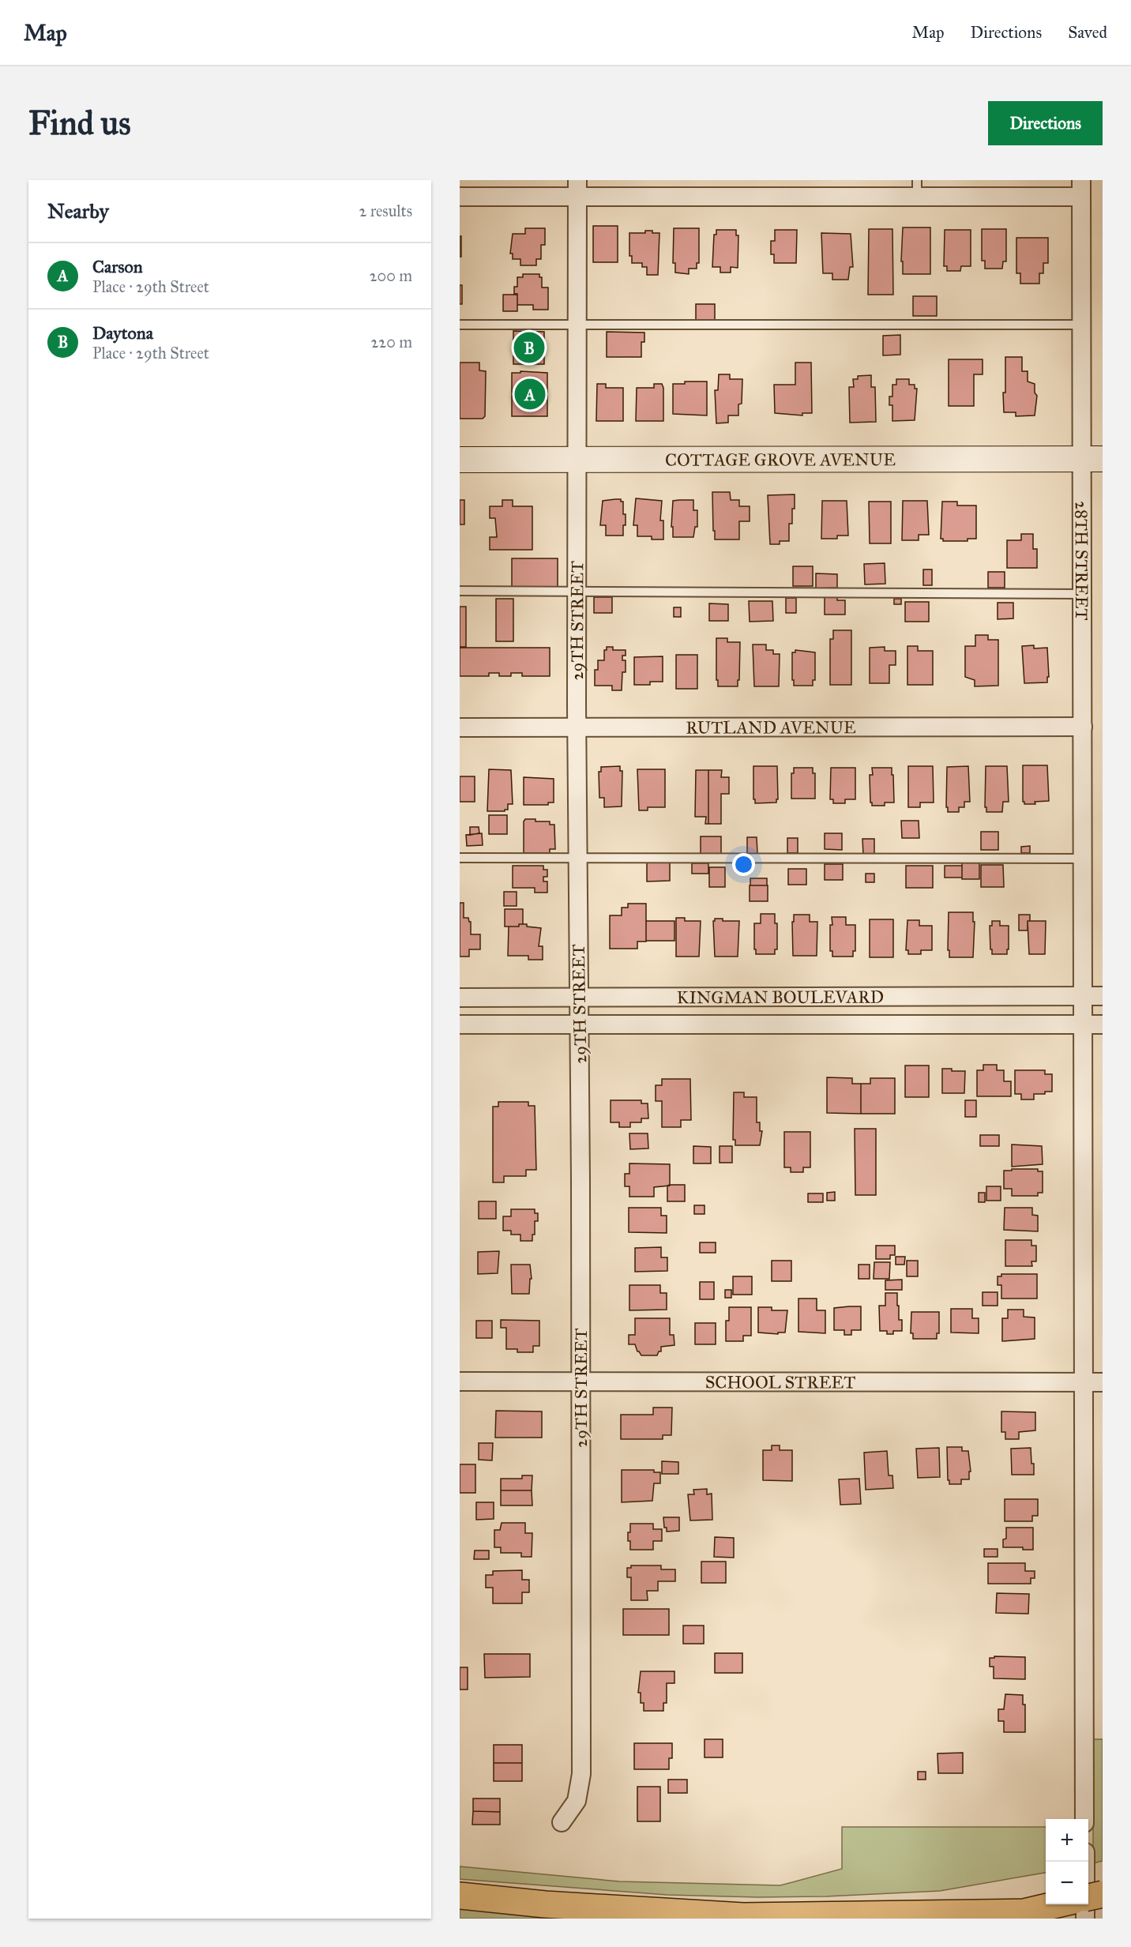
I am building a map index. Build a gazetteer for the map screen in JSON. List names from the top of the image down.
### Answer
{
  "streets": {
    "street": [
      "COTTAGE GROVE AVENUE",
      "28TH STREET",
      "29TH STREET",
      "RUTLAND AVENUE",
      "KINGMAN BOULEVARD",
      "SCHOOL STREET"
    ]
  },
  "crossings": [
    ["COTTAGE GROVE AVENUE", "28TH STREET"],
    ["COTTAGE GROVE AVENUE", "29TH STREET"],
    ["28TH STREET", "RUTLAND AVENUE"],
    ["28TH STREET", "KINGMAN BOULEVARD"],
    ["28TH STREET", "SCHOOL STREET"],
    ["29TH STREET", "RUTLAND AVENUE"],
    ["29TH STREET", "KINGMAN BOULEVARD"],
    ["29TH STREET", "SCHOOL STREET"]
  ],
  "page": {
    "header": "Map",
    "nav": ["Map", "Directions", "Saved"],
    "buttons": "Directions",
    "title": "Find us",
    "heading": ["Nearby", "2 results"],
    "list": [
      {
        "mark": "A",
        "name": "Carson",
        "note": "Place · 29th Street",
        "value": "200 m"
      },
      {
        "mark": "B",
        "name": "Daytona",
        "note": "Place · 29th Street",
        "value": "220 m"
      }
    ],
    "pins": ["B", "A"],
    "map_buttons": ["+", "−"]
  }
}
